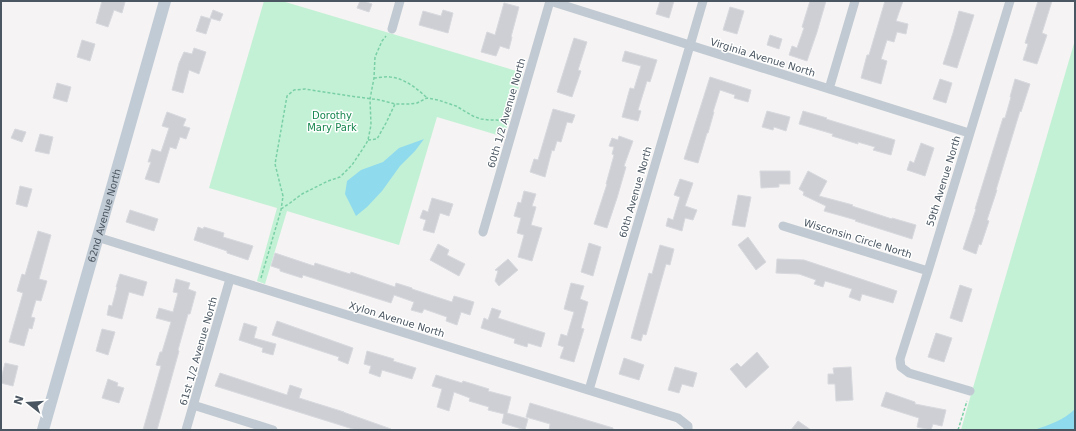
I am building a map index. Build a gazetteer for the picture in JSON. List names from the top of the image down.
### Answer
{
  "streets": {
    "street": [
      "Virginia Avenue North",
      "60th 1/2 Avenue North",
      "59th Avenue North",
      "60th Avenue North",
      "62nd Avenue North",
      "Wisconsin Circle North",
      "Xylon Avenue North",
      "61st 1/2 Avenue North"
    ]
  },
  "crossings": [
    ["Virginia Avenue North", "60th 1/2 Avenue North"],
    ["Virginia Avenue North", "59th Avenue North"],
    ["Virginia Avenue North", "60th Avenue North"],
    ["59th Avenue North", "Wisconsin Circle North"],
    ["60th Avenue North", "Xylon Avenue North"],
    ["62nd Avenue North", "Xylon Avenue North"],
    ["Xylon Avenue North", "61st 1/2 Avenue North"]
  ],
  "parks": ["Dorothy Mary Park"],
  "north": "left"
}
